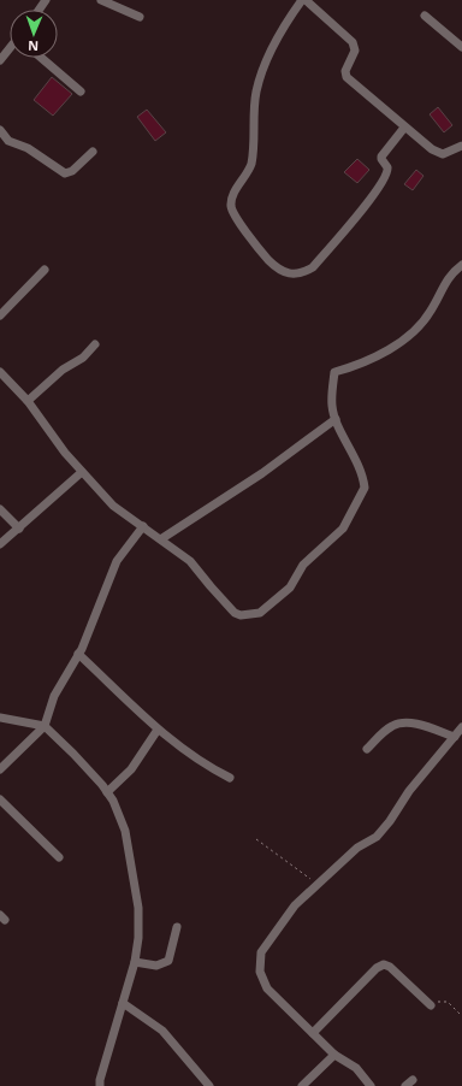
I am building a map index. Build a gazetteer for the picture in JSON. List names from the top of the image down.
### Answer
{
  "north": "bottom"
}
